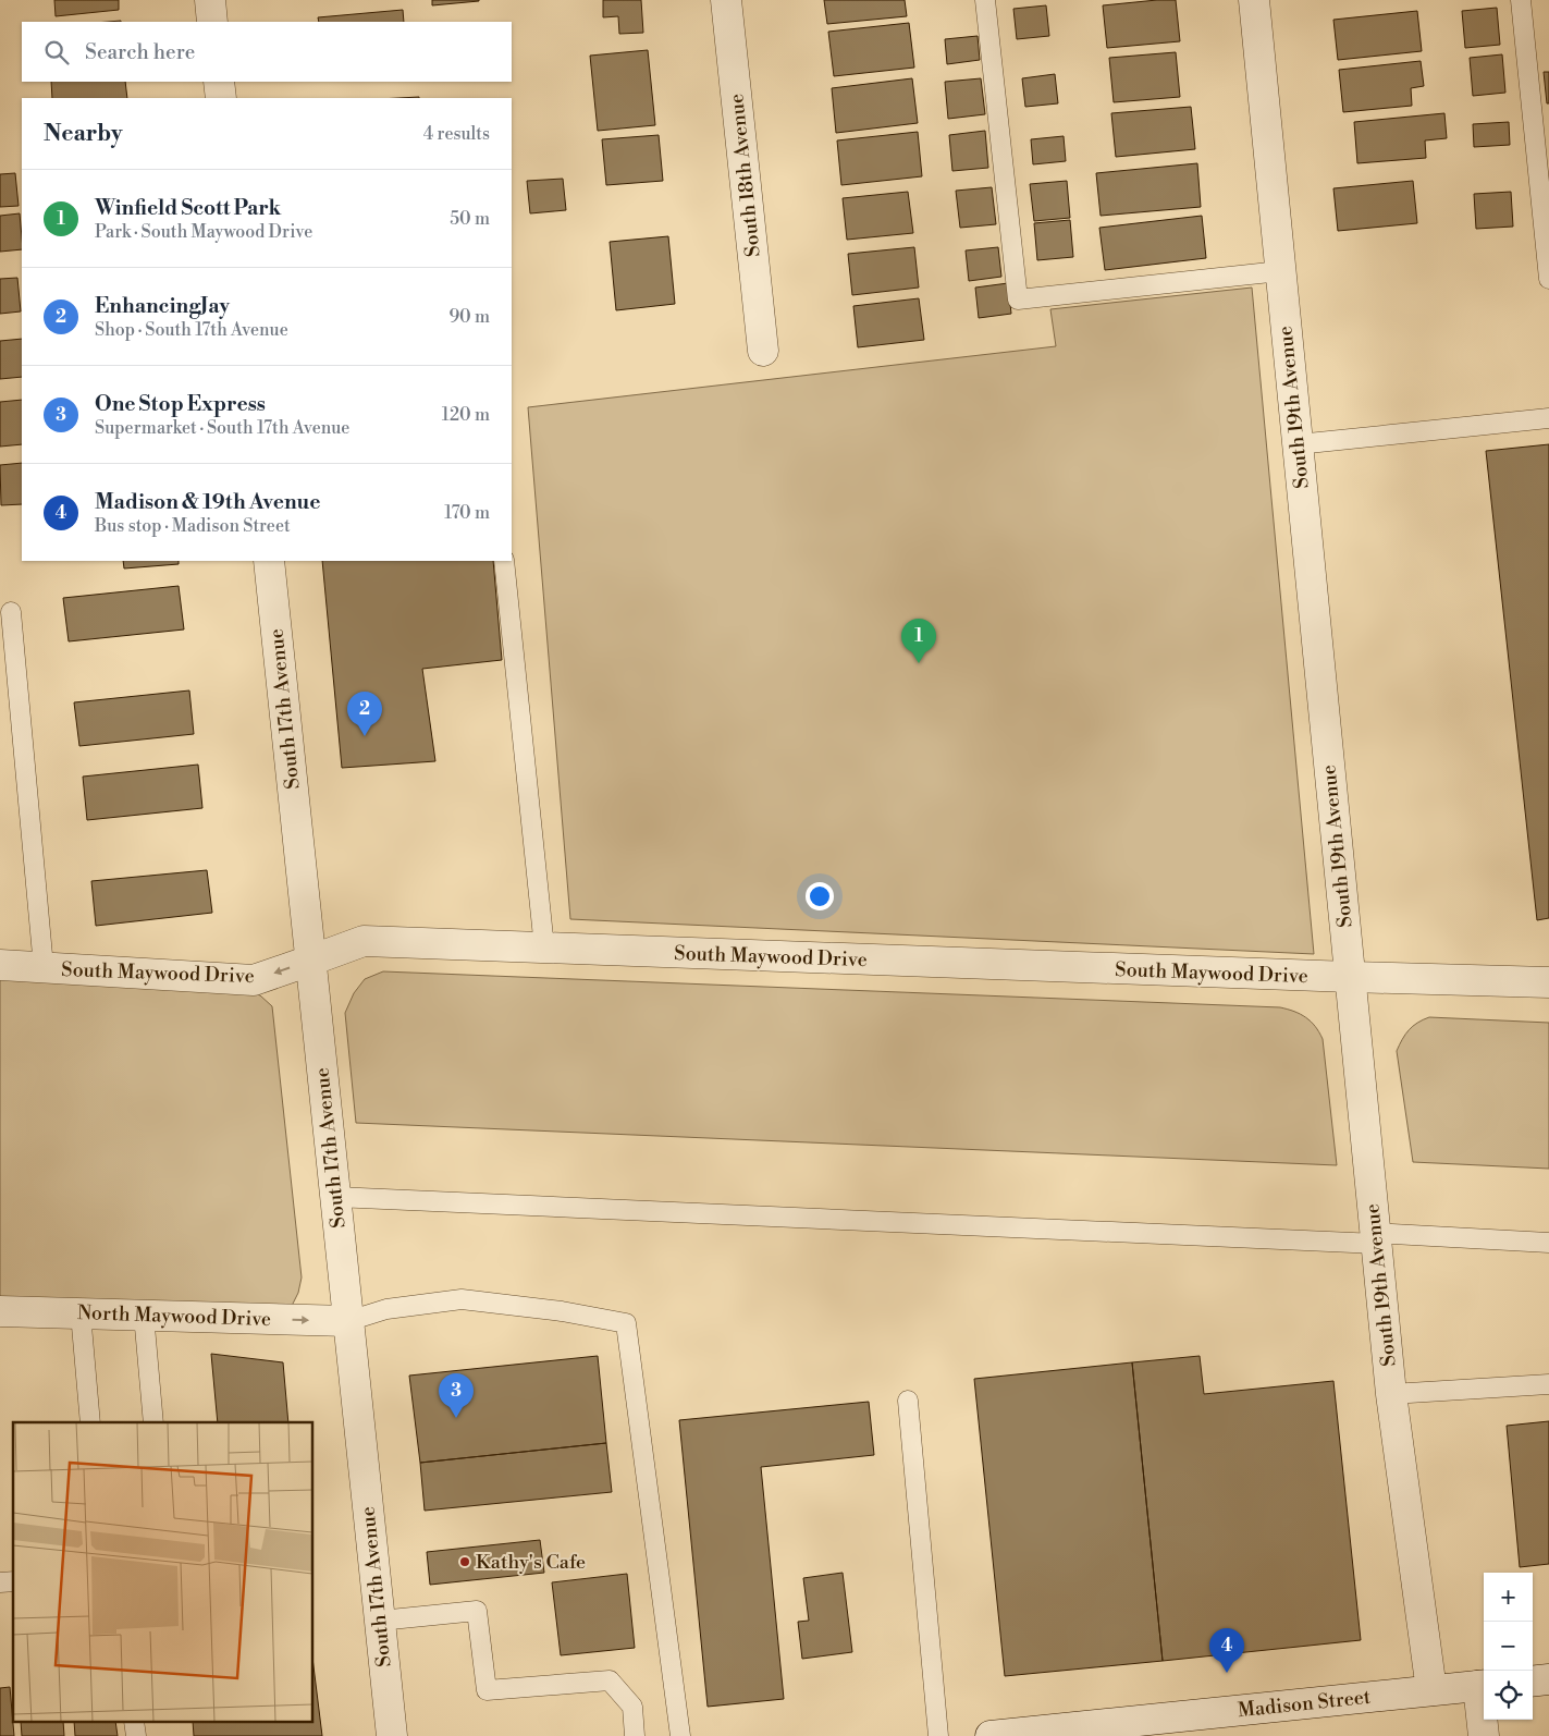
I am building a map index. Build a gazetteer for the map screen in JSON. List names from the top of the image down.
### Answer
{
  "streets": {
    "street": [
      "South 18th Avenue",
      "South 19th Avenue",
      "South 17th Avenue",
      "South Maywood Drive",
      "North Maywood Drive",
      "Madison Street"
    ]
  },
  "crossings": [
    ["South 19th Avenue", "South Maywood Drive"],
    ["South 19th Avenue", "Madison Street"],
    ["South 17th Avenue", "South Maywood Drive"],
    ["South 17th Avenue", "North Maywood Drive"]
  ],
  "one_way": ["North Maywood Drive"],
  "places": ["Kathy's Cafe"],
  "page": {
    "search": "Search here",
    "heading": ["Nearby", "4 results"],
    "list": [
      {
        "mark": "1",
        "name": "Winfield Scott Park",
        "note": "Park · South Maywood Drive",
        "value": "50 m"
      },
      {
        "mark": "2",
        "name": "EnhancingJay",
        "note": "Shop · South 17th Avenue",
        "value": "90 m"
      },
      {
        "mark": "3",
        "name": "One Stop Express",
        "note": "Supermarket · South 17th Avenue",
        "value": "120 m"
      },
      {
        "mark": "4",
        "name": "Madison & 19th Avenue",
        "note": "Bus stop · Madison Street",
        "value": "170 m"
      }
    ],
    "pins": [
      "1",
      "2",
      "3",
      "4"
    ],
    "map_buttons": ["+", "−"]
  }
}
